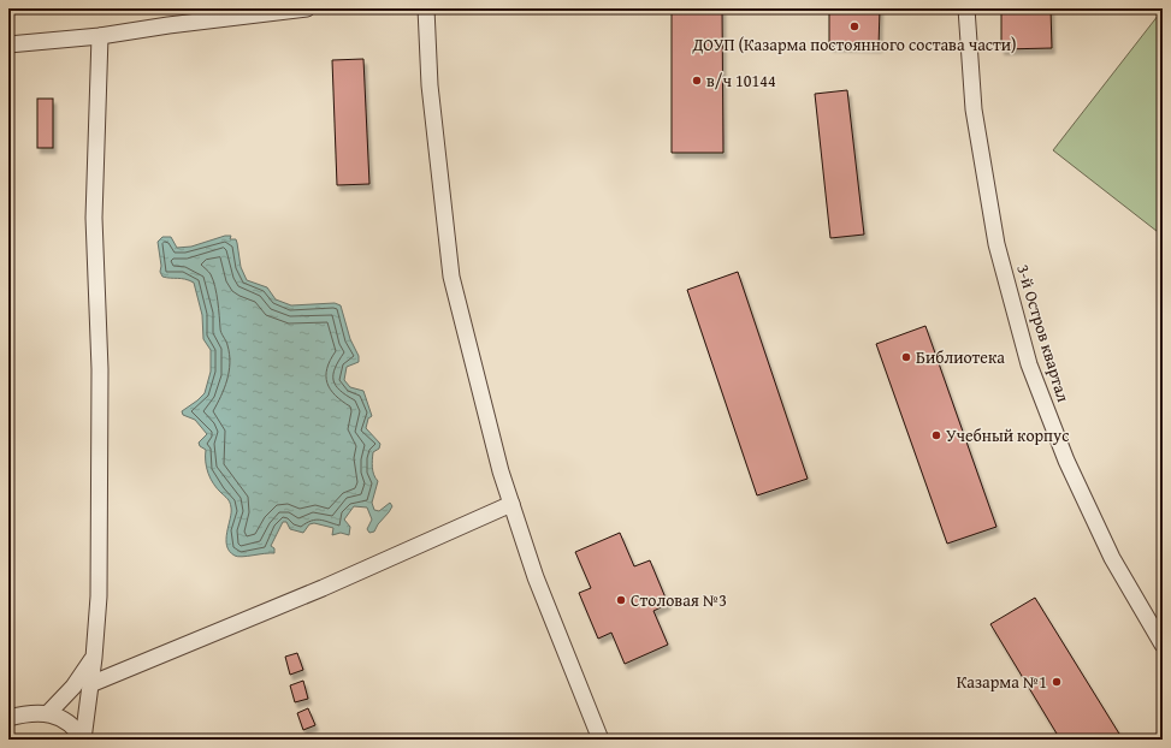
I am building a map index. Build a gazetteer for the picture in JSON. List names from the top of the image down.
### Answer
{
  "streets": {
    "street": ["3-й Остров квартал"]
  },
  "places": [
    "ДОУП (Казарма постоянного состава части)",
    "в/ч 10144",
    "Библиотека",
    "Учебный корпус",
    "Столовая №3",
    "Казарма №1"
  ]
}
